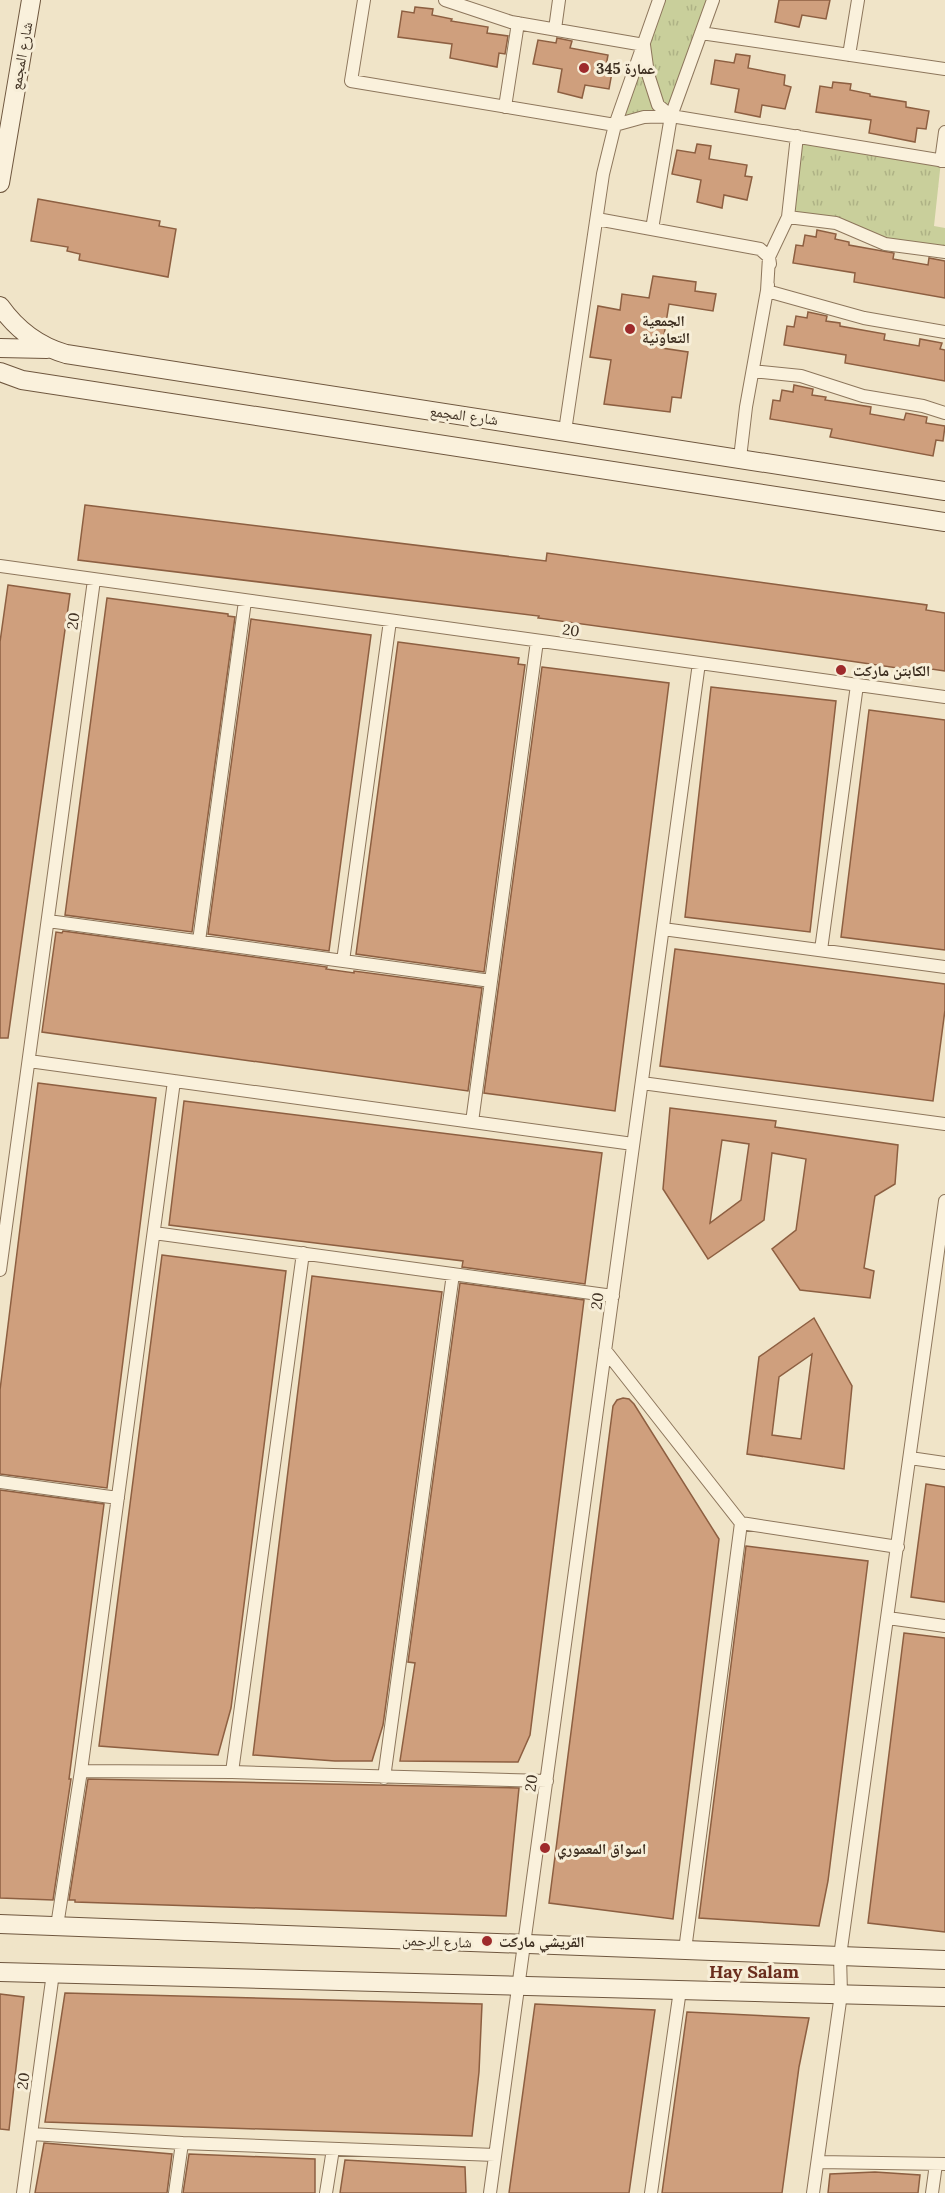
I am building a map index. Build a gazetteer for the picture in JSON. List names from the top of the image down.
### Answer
{
  "streets": {
    "street": ["شارع المجمع", "20", "شارع الرحمن"]
  },
  "crossings": [
    ["20", "شارع الرحمن"]
  ],
  "districts": ["Hay Salam"],
  "places": [
    "عمارة 345",
    "الجمعية التعاونية",
    "الكابتن ماركت",
    "اسواق المعموري",
    "القريشي ماركت"
  ]
}
